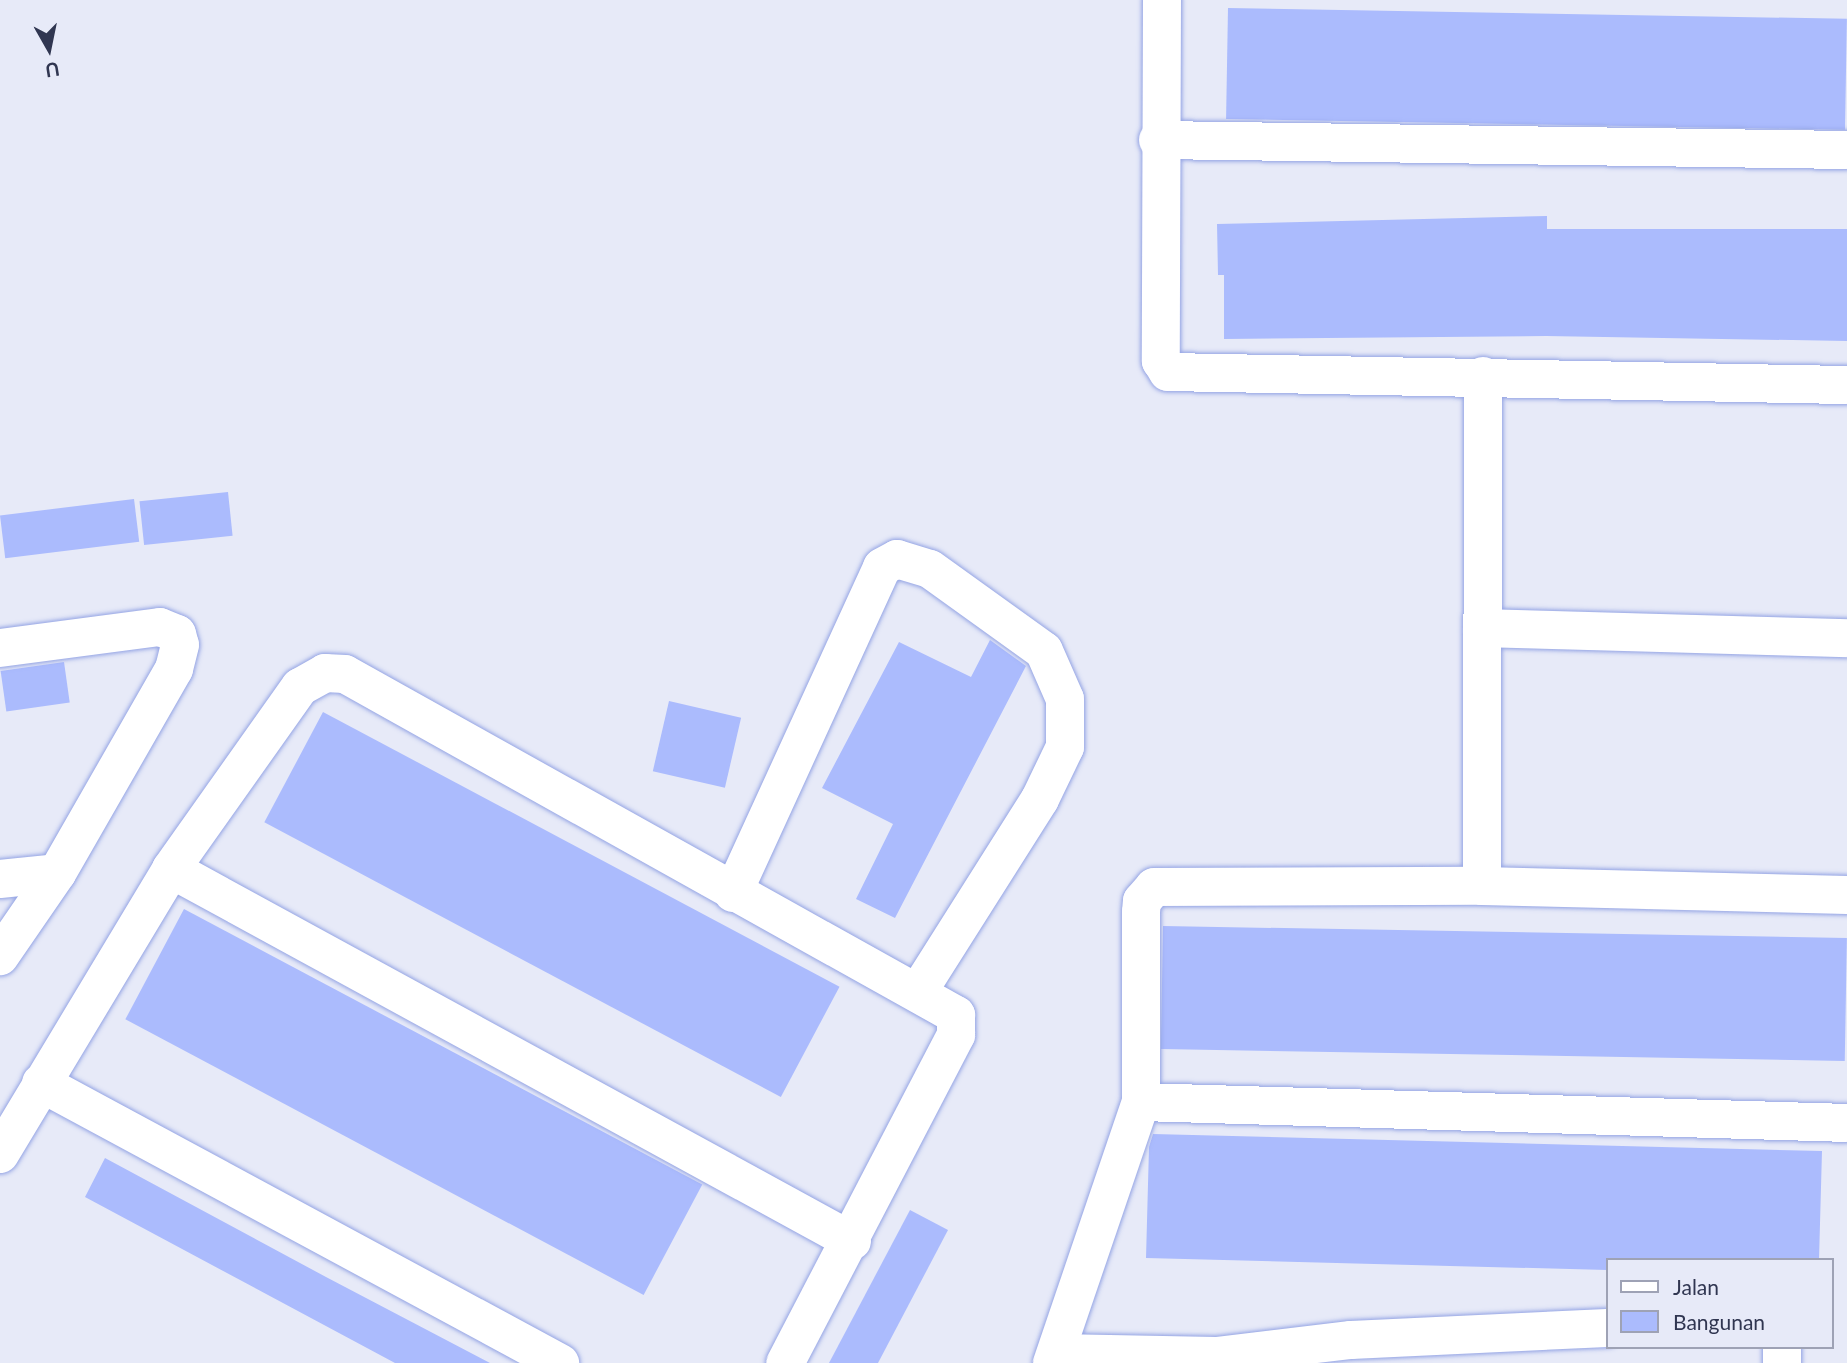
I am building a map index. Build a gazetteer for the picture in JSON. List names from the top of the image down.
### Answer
{
  "legend": ["Jalan", "Bangunan"],
  "north": "bottom"
}
